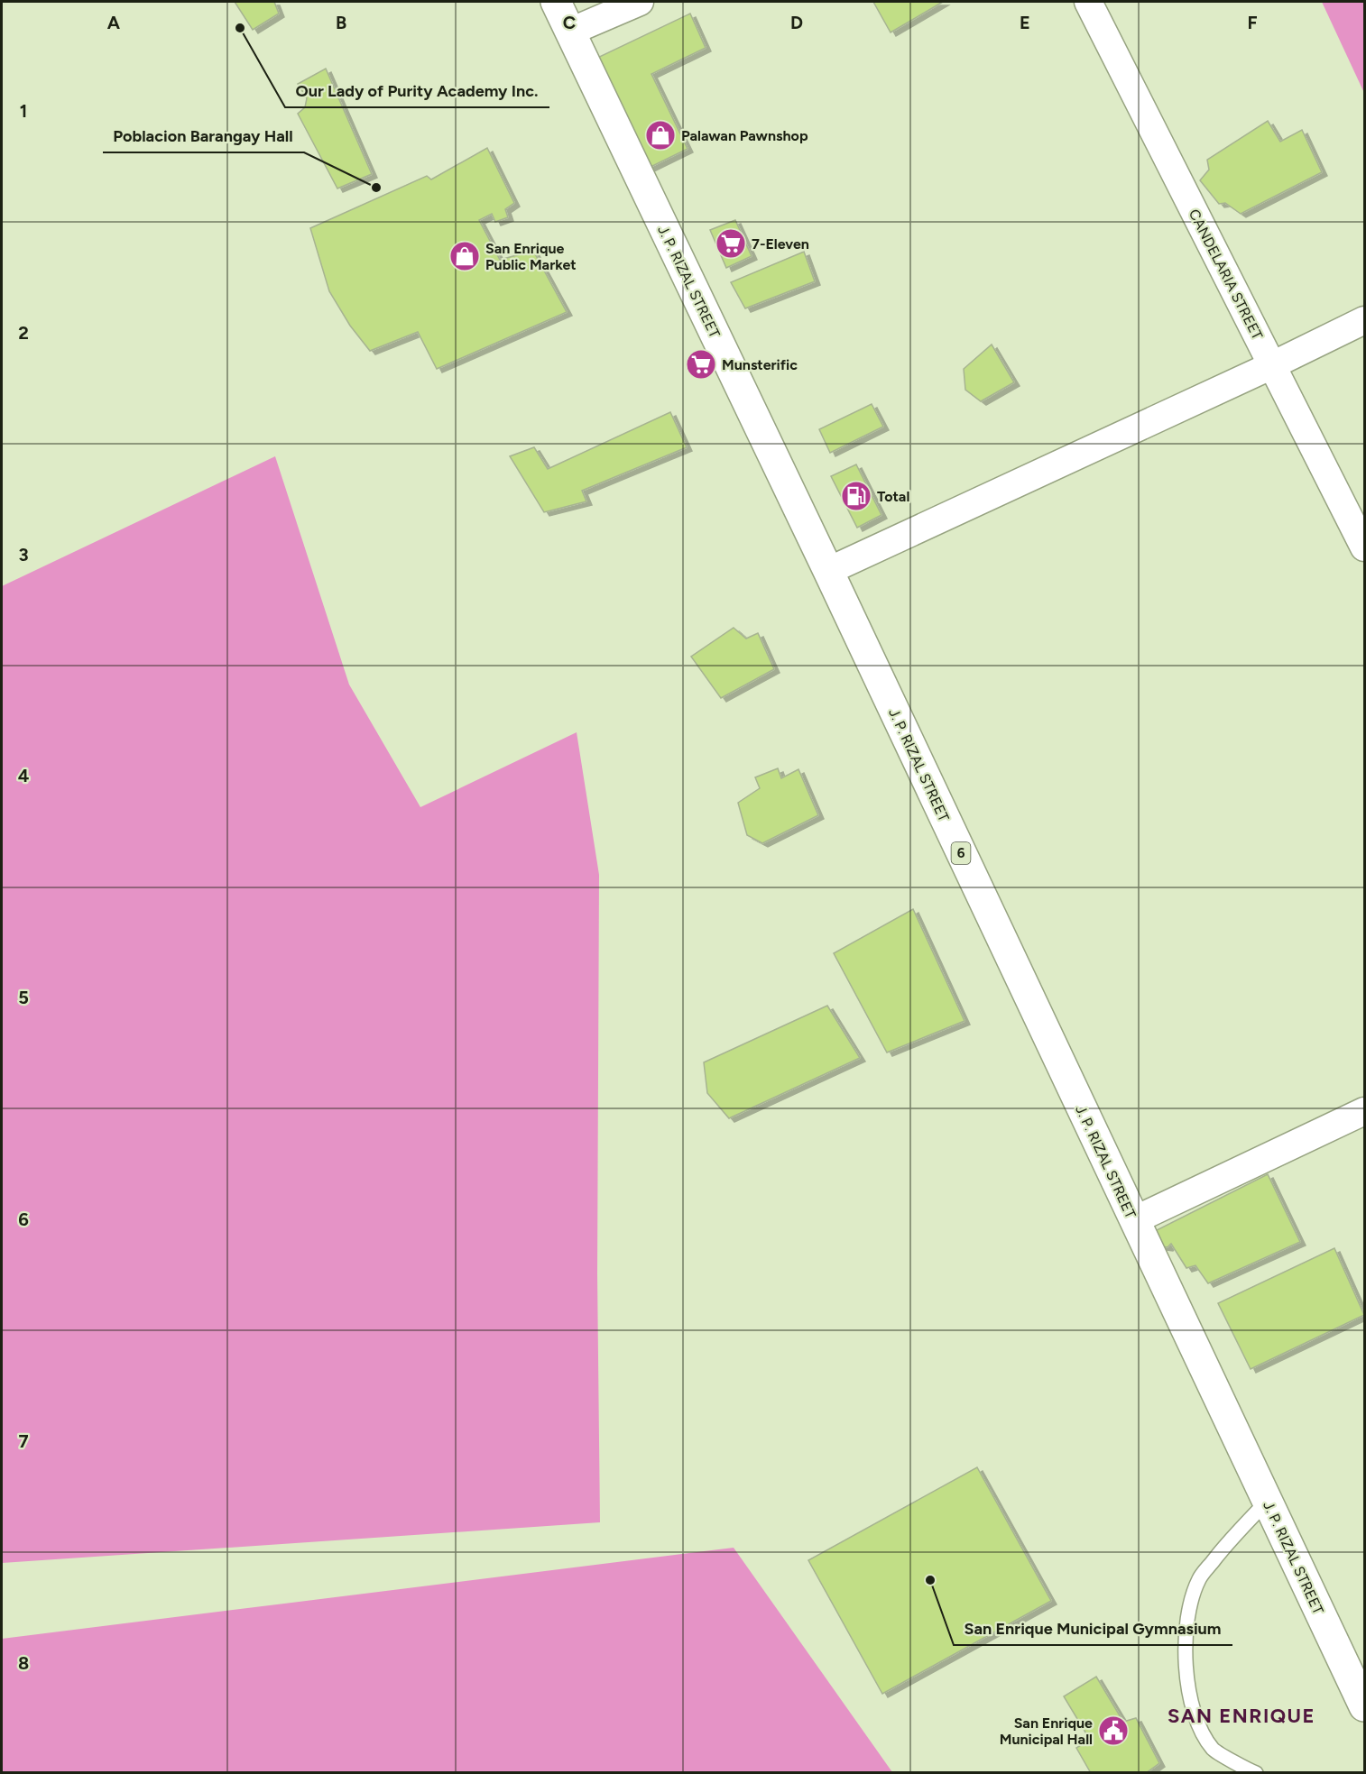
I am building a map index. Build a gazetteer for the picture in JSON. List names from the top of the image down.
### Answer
{
  "streets": {
    "highway": ["J. P. RIZAL STREET", "6"],
    "street": ["CANDELARIA STREET"]
  },
  "districts": ["SAN ENRIQUE"],
  "places": {
    "other": ["Our Lady of Purity Academy Inc.", "Poblacion Barangay Hall", "San Enrique Municipal Gymnasium"],
    "shop": ["Palawan Pawnshop", "San Enrique Public Market"],
    "supermarket": ["7-Eleven", "Munsterific"],
    "fuel station": ["Total"],
    "public building": ["San Enrique Municipal Hall"]
  },
  "grid": {
    "columns": [
      "A",
      "B",
      "C",
      "D",
      "E",
      "F"
    ],
    "rows": [
      "1",
      "2",
      "3",
      "4",
      "5",
      "6",
      "7",
      "8"
    ]
  }
}
